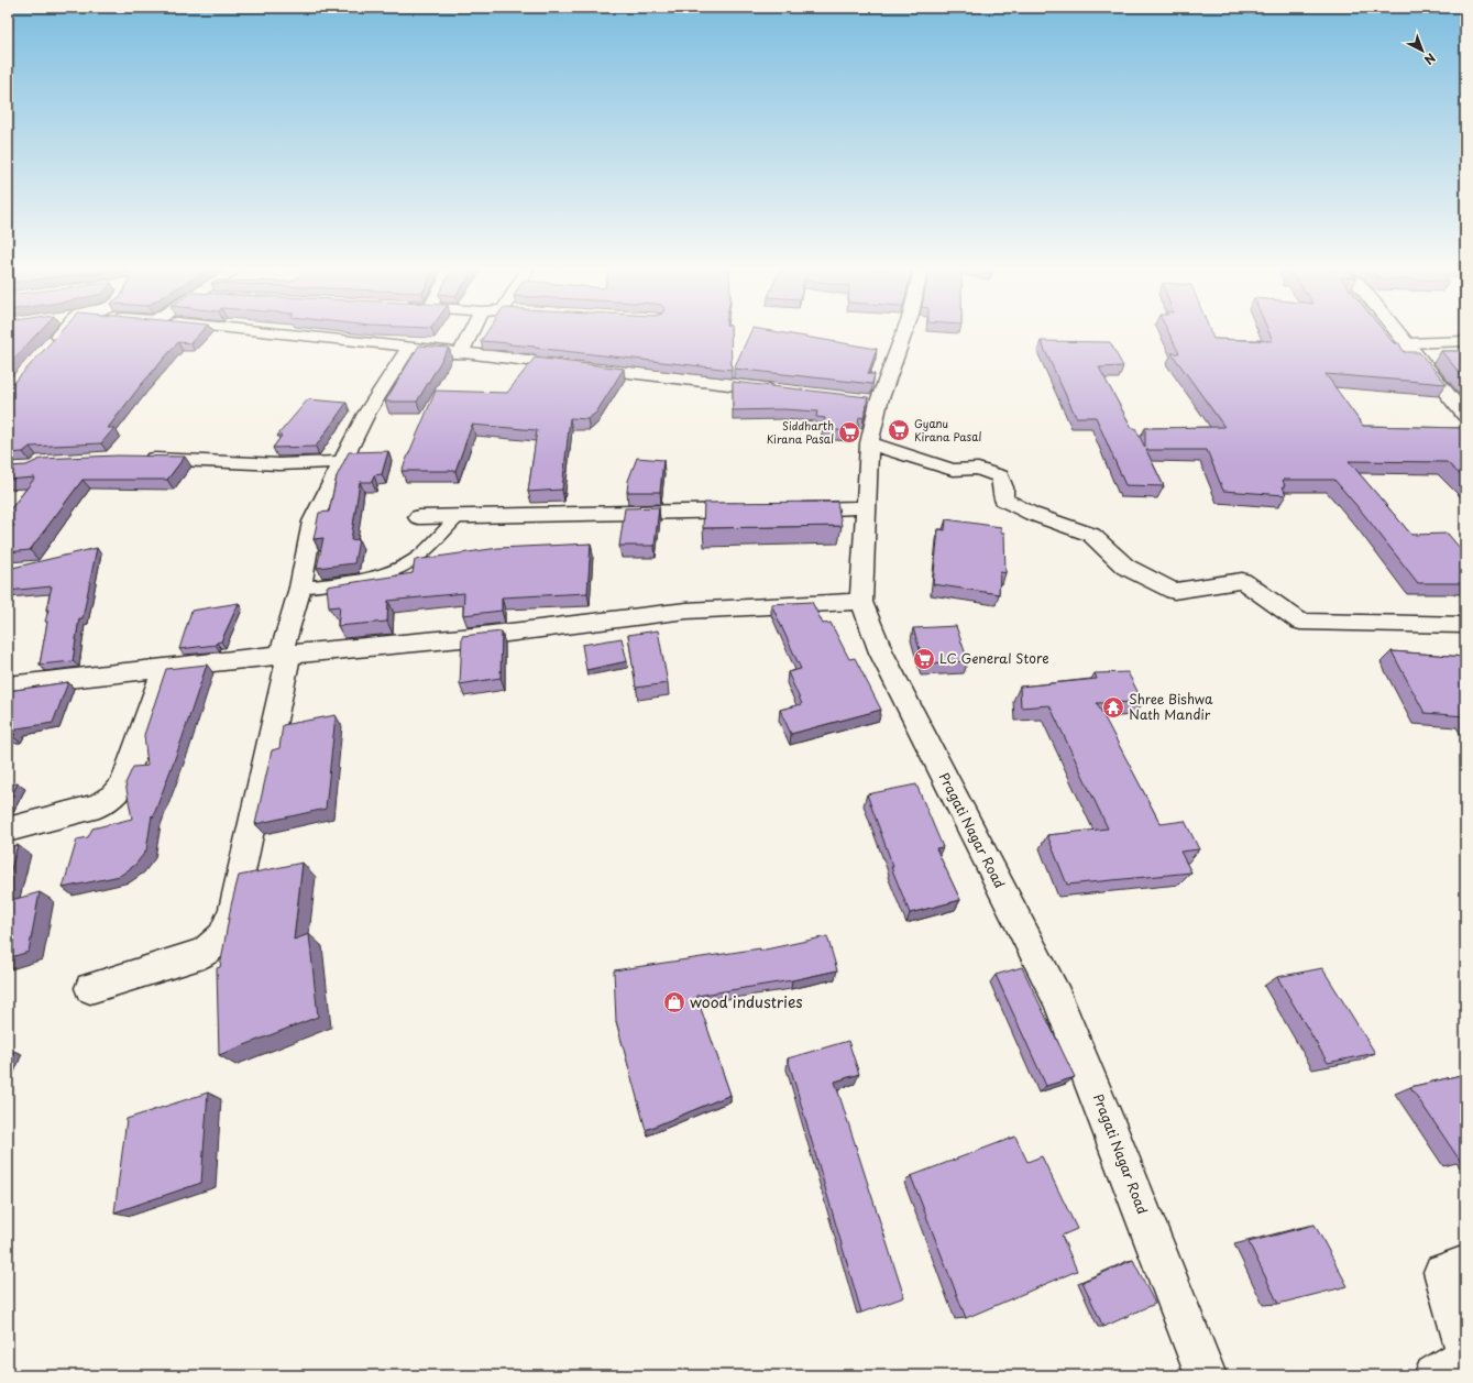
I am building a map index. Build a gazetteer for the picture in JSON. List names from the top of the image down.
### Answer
{
  "streets": {
    "street": ["Pragati Nagar Road"]
  },
  "places": {
    "supermarket": ["Gyanu Kirana Pasal", "Siddharth Kirana Pasal", "LC General Store"],
    "temple": ["Shree Bishwa Nath Mandir"],
    "shop": ["wood industries"]
  },
  "north": "bottom right"
}
